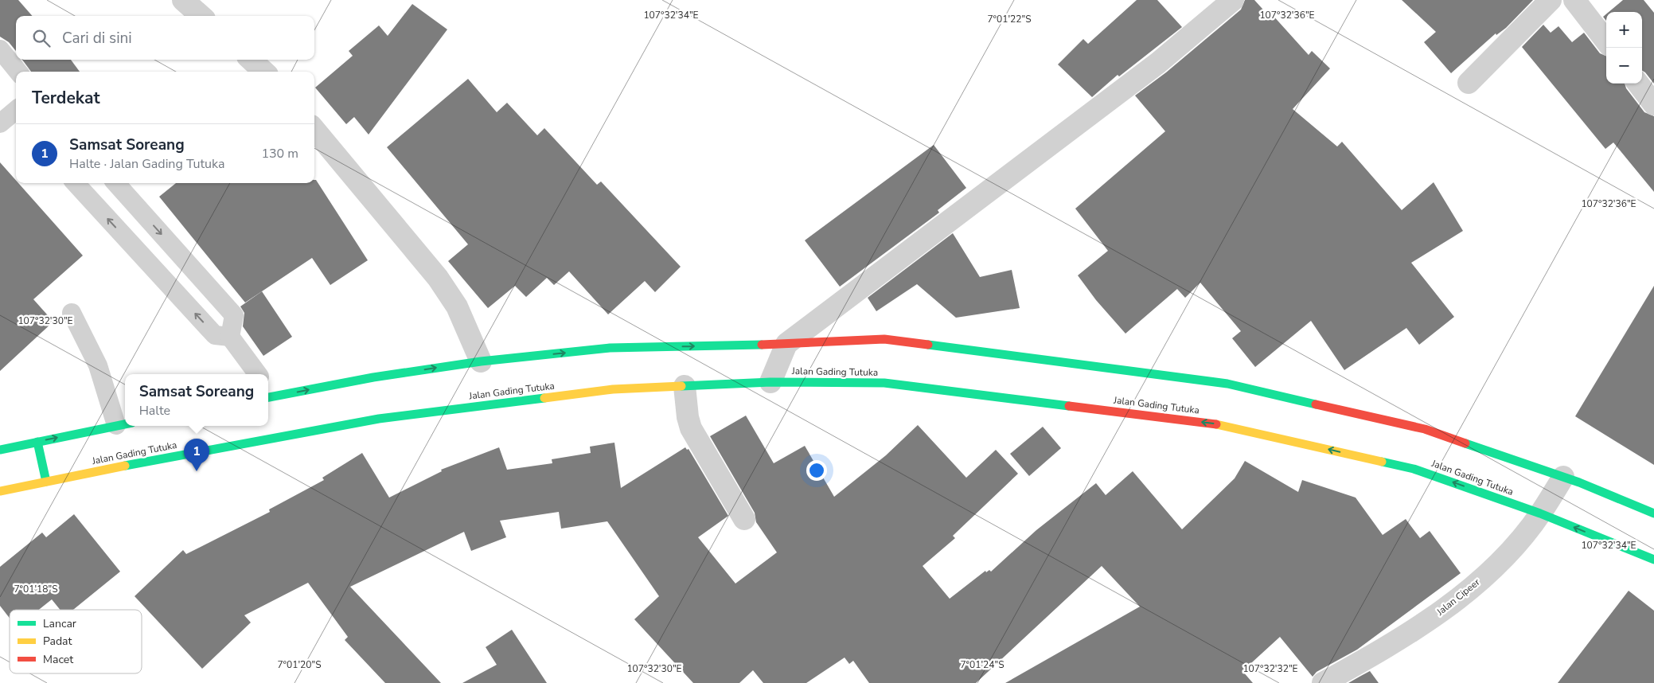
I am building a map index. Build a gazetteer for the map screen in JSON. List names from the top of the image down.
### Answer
{
  "streets": {
    "main road": ["Jalan Gading Tutuka"],
    "street": ["Jalan Cipeer"]
  },
  "crossings": [
    ["Jalan Gading Tutuka", "Jalan Cipeer"]
  ],
  "legend": ["Lancar", "Padat", "Macet"],
  "page": {
    "map_buttons": ["+", "−"],
    "search": "Cari di sini",
    "heading": "Terdekat",
    "list": [
      {
        "mark": "1",
        "name": "Samsat Soreang",
        "note": "Halte · Jalan Gading Tutuka",
        "value": "130 m"
      }
    ],
    "popup": ["Samsat Soreang", "Halte"],
    "pins": "1"
  },
  "coordinates": [
    "107°32'34\"E",
    "107°32'36\"E",
    "7°01'22\"S",
    "107°32'30\"E",
    "7°01'18\"S",
    "7°01'20\"S",
    "7°01'24\"S",
    "107°32'32\"E"
  ]
}
